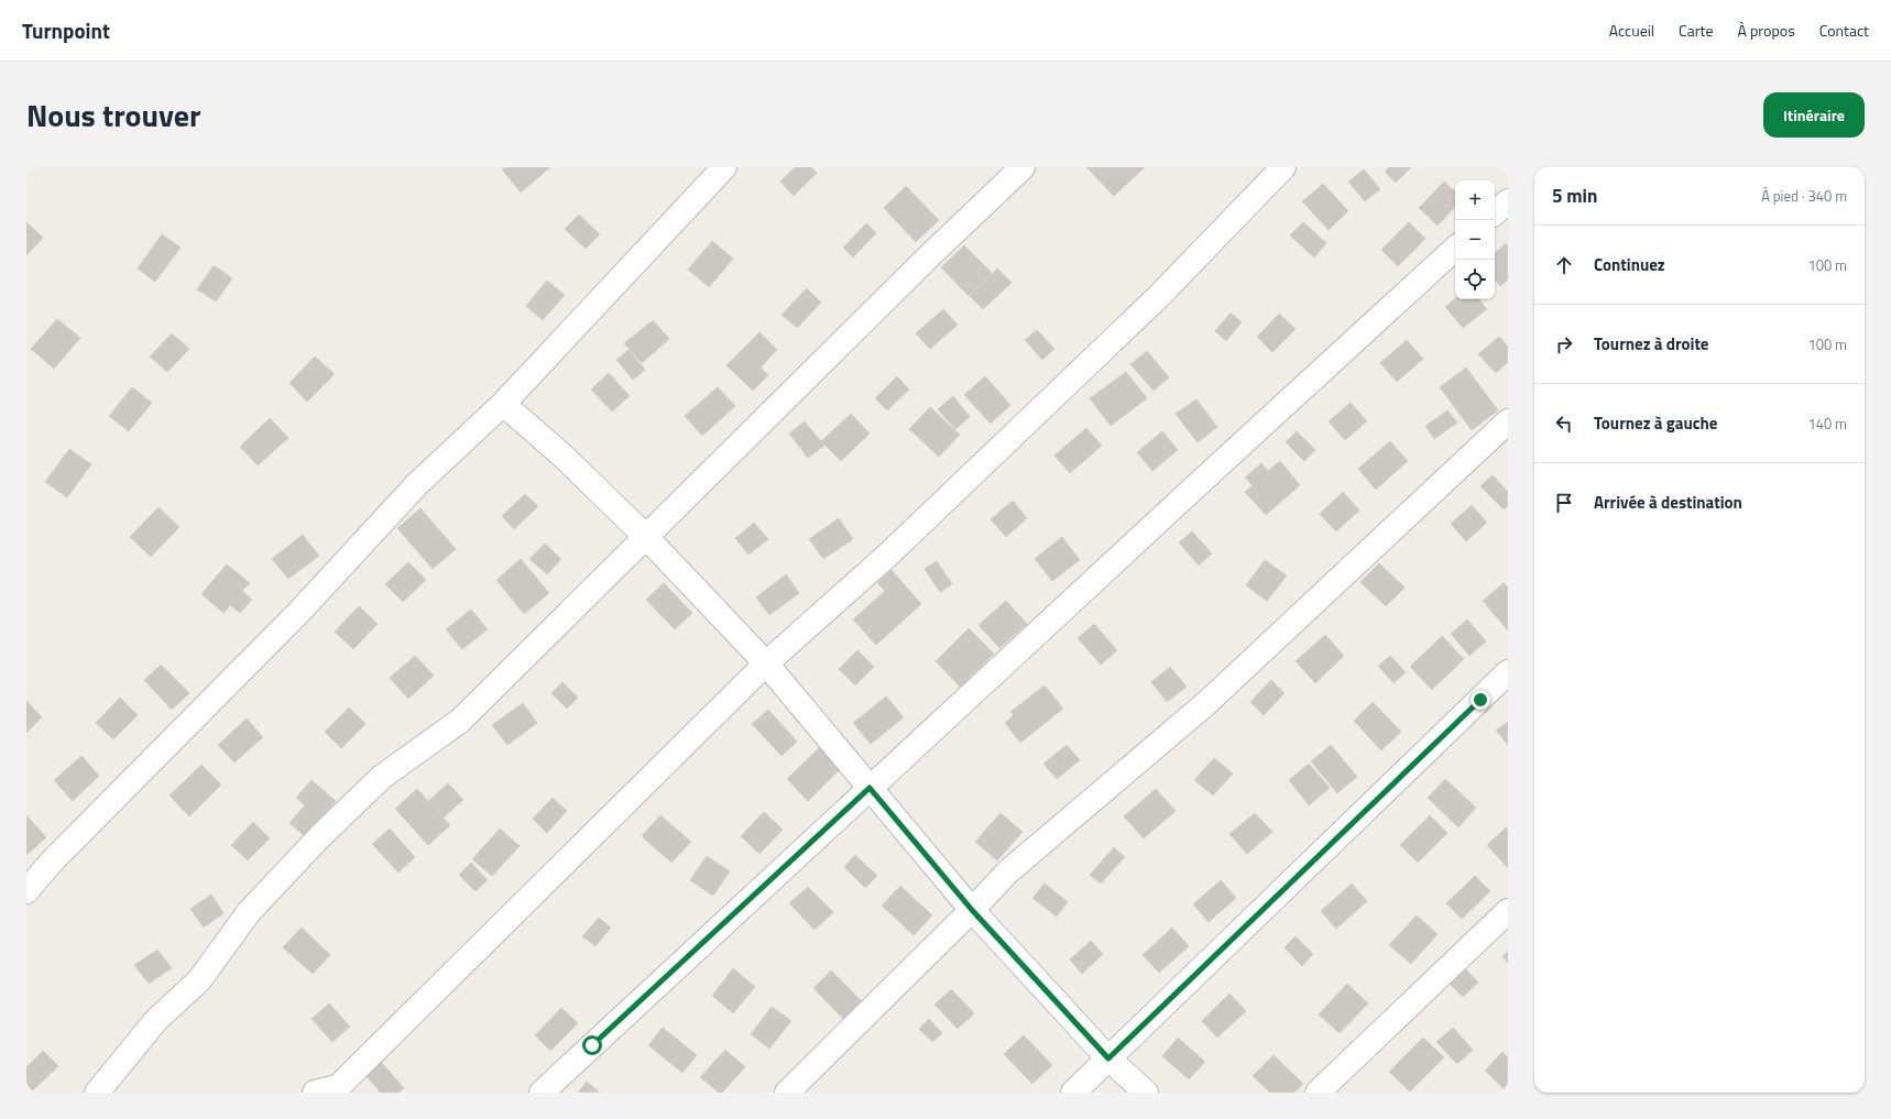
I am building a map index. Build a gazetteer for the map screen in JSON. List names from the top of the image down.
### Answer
{
  "page": {
    "header": "Turnpoint",
    "nav": [
      "Accueil",
      "Carte",
      "À propos",
      "Contact"
    ],
    "title": "Nous trouver",
    "buttons": "Itinéraire",
    "heading": ["5 min", "À pied · 340 m"],
    "map_buttons": ["+", "−"],
    "list": [
      ["Continuez", "100 m"],
      ["Tournez à droite", "100 m"],
      ["Tournez à gauche", "140 m"],
      "Arrivée à destination"
    ]
  }
}
